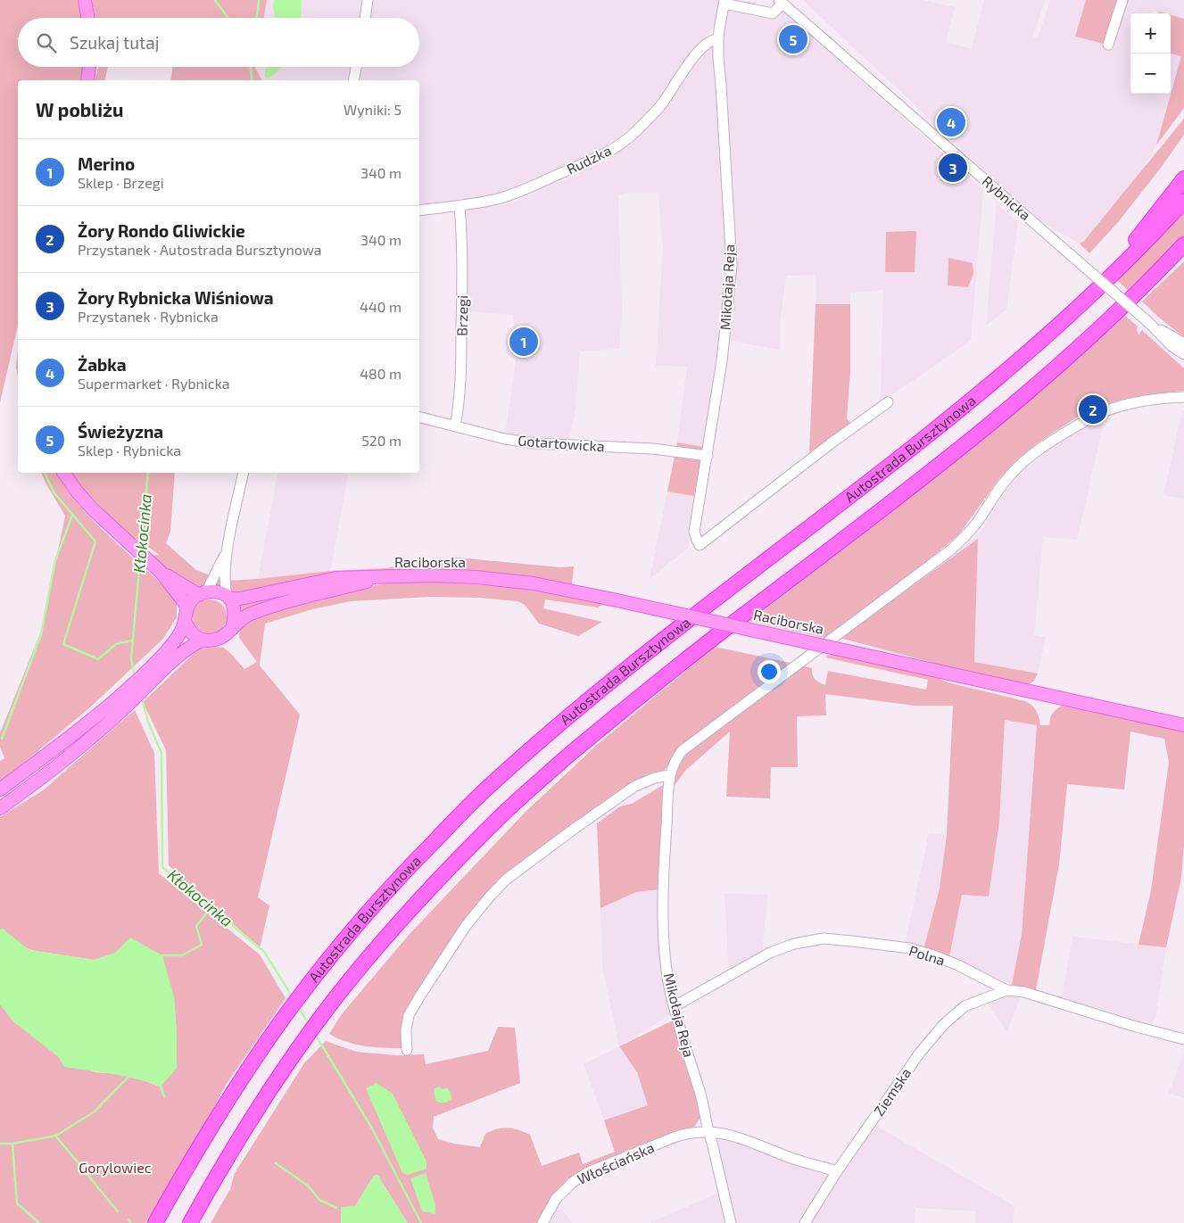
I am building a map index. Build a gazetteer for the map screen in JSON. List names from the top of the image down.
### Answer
{
  "streets": {
    "highway": ["Autostrada Bursztynowa"],
    "main road": ["Raciborska"],
    "street": [
      "Rudzka",
      "Rybnicka",
      "Mikołaja Reja",
      "Brzegi",
      "Gotartowicka",
      "Polna",
      "Ziemska",
      "Włościańska"
    ]
  },
  "crossings": [
    ["Rudzka", "Mikołaja Reja"],
    ["Rudzka", "Brzegi"],
    ["Mikołaja Reja", "Gotartowicka"],
    ["Mikołaja Reja", "Polna"],
    ["Mikołaja Reja", "Włościańska"],
    ["Brzegi", "Gotartowicka"],
    ["Polna", "Ziemska"],
    ["Ziemska", "Włościańska"]
  ],
  "water": ["Kłokocinka"],
  "parks": ["Gorylowiec"],
  "page": {
    "map_buttons": ["+", "−"],
    "search": "Szukaj tutaj",
    "pins": [
      "5",
      "4",
      "3",
      "1",
      "2"
    ],
    "heading": ["W pobliżu", "Wyniki: 5"],
    "list": [
      {
        "mark": "1",
        "name": "Merino",
        "note": "Sklep · Brzegi",
        "value": "340 m"
      },
      {
        "mark": "2",
        "name": "Żory Rondo Gliwickie",
        "note": "Przystanek · Autostrada Bursztynowa",
        "value": "340 m"
      },
      {
        "mark": "3",
        "name": "Żory Rybnicka Wiśniowa",
        "note": "Przystanek · Rybnicka",
        "value": "440 m"
      },
      {
        "mark": "4",
        "name": "Żabka",
        "note": "Supermarket · Rybnicka",
        "value": "480 m"
      },
      {
        "mark": "5",
        "name": "Świeżyzna",
        "note": "Sklep · Rybnicka",
        "value": "520 m"
      }
    ]
  }
}
